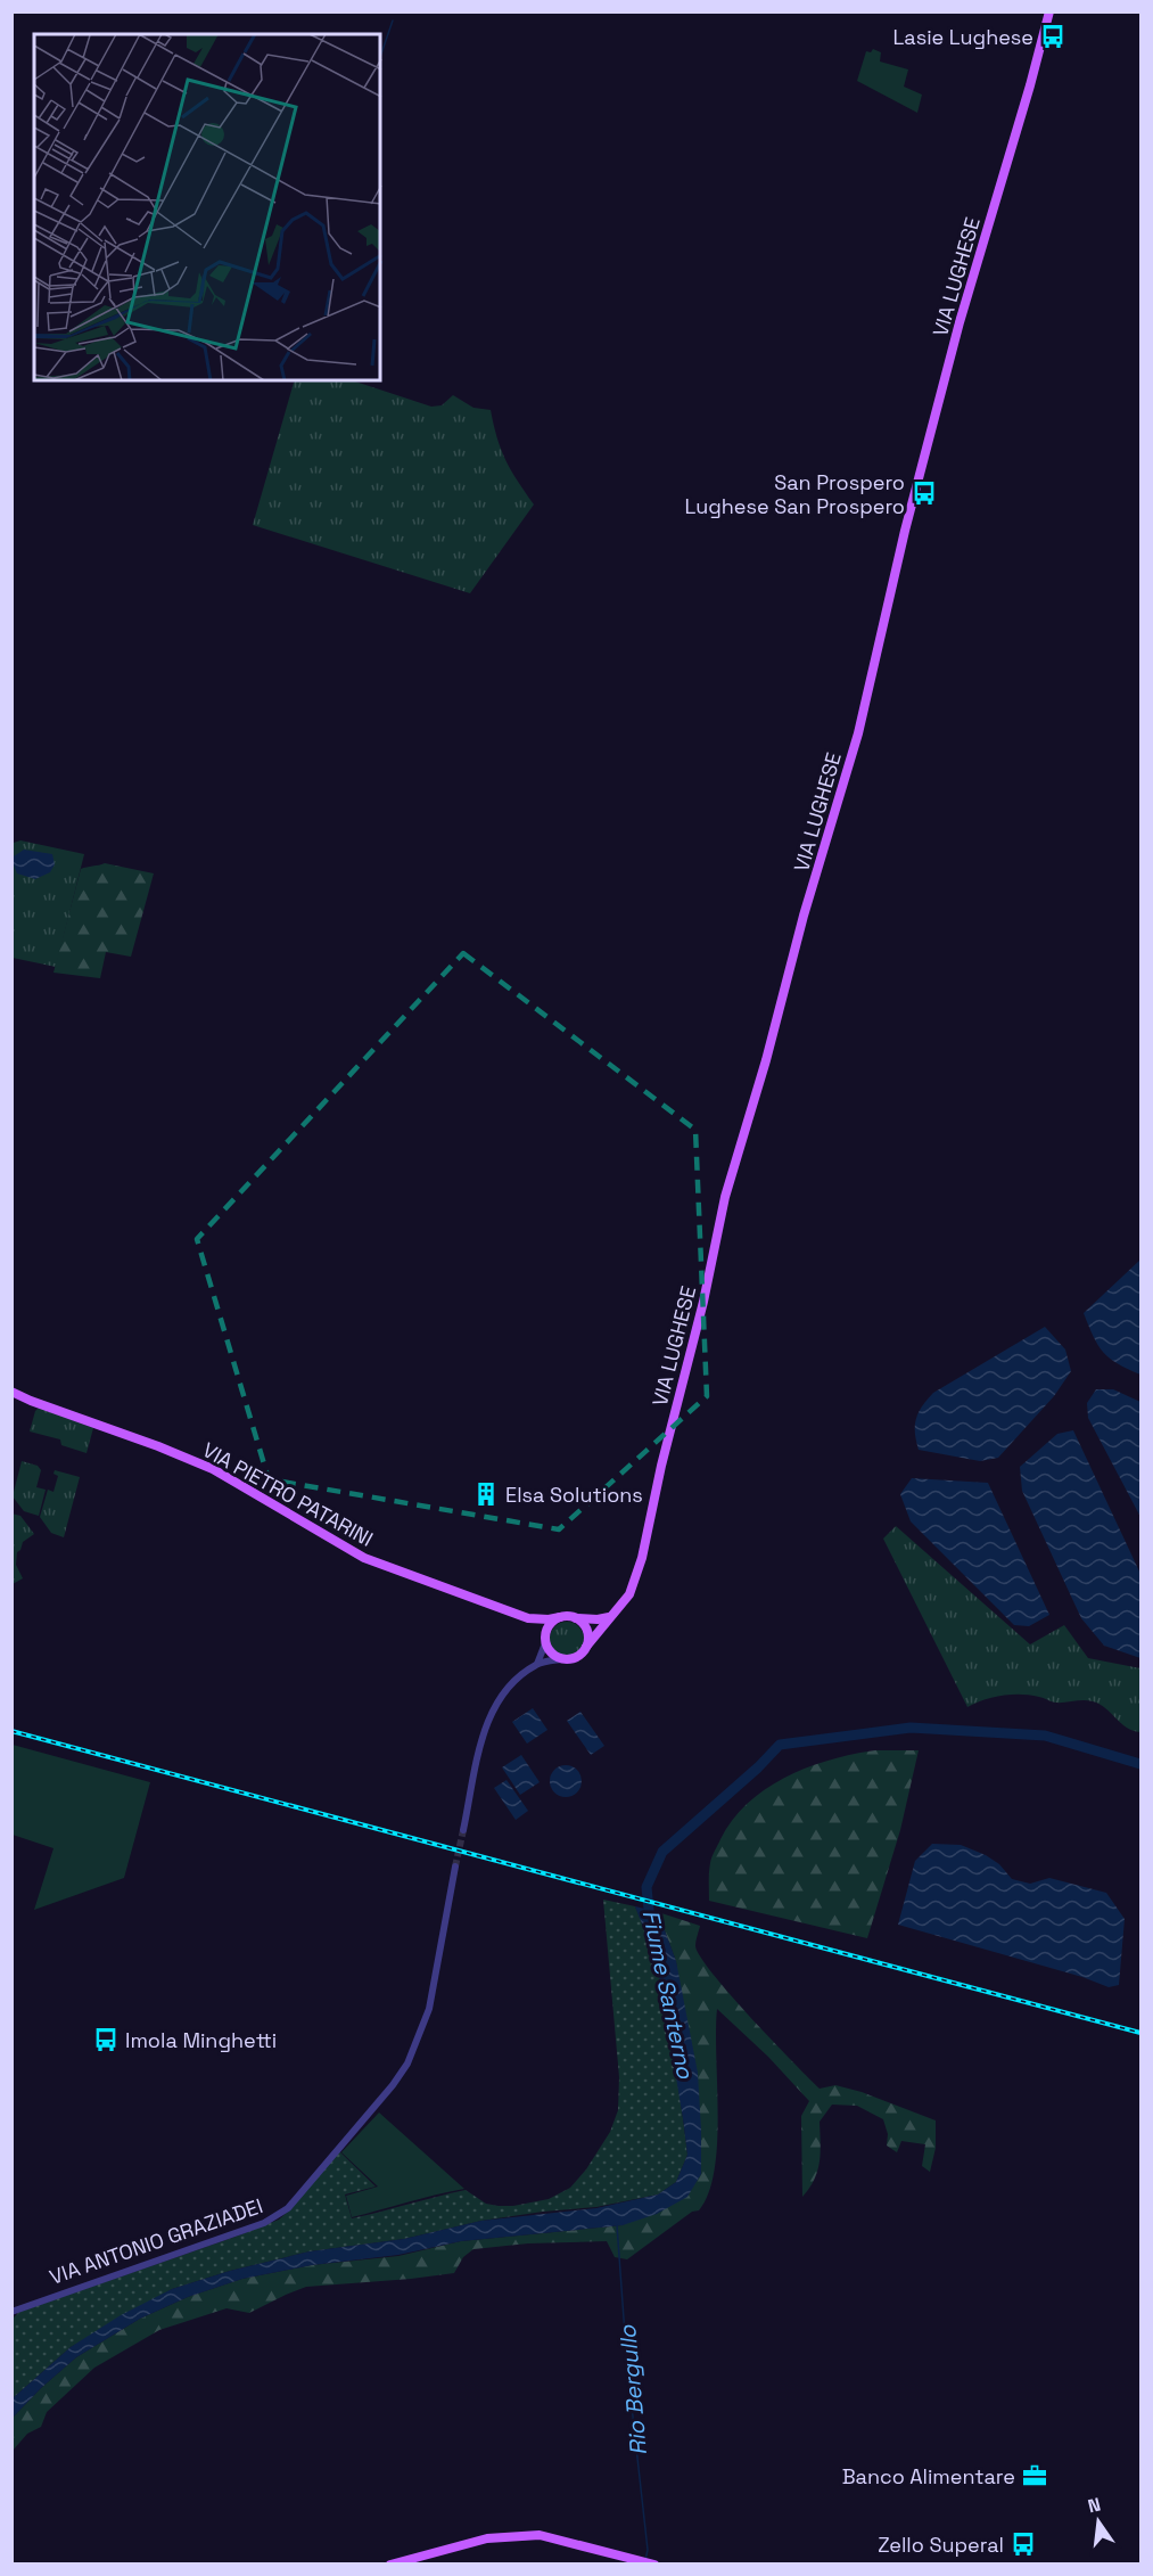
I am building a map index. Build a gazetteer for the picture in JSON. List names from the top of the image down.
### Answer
{
  "streets": {
    "main road": ["VIA LUGHESE", "VIA PIETRO PATARINI"],
    "street": ["VIA ANTONIO GRAZIADEI"]
  },
  "crossings": [
    ["VIA LUGHESE", "VIA PIETRO PATARINI"]
  ],
  "water": ["Fiume Santerno", "Rio Bergullo"],
  "places": {
    "bus stop": [
      "Lasie Lughese",
      "San Prospero Lughese San Prospero",
      "Imola Minghetti",
      "Zello Superal"
    ],
    "building": ["Elsa Solutions"],
    "office": ["Banco Alimentare"]
  },
  "north": "top"
}
